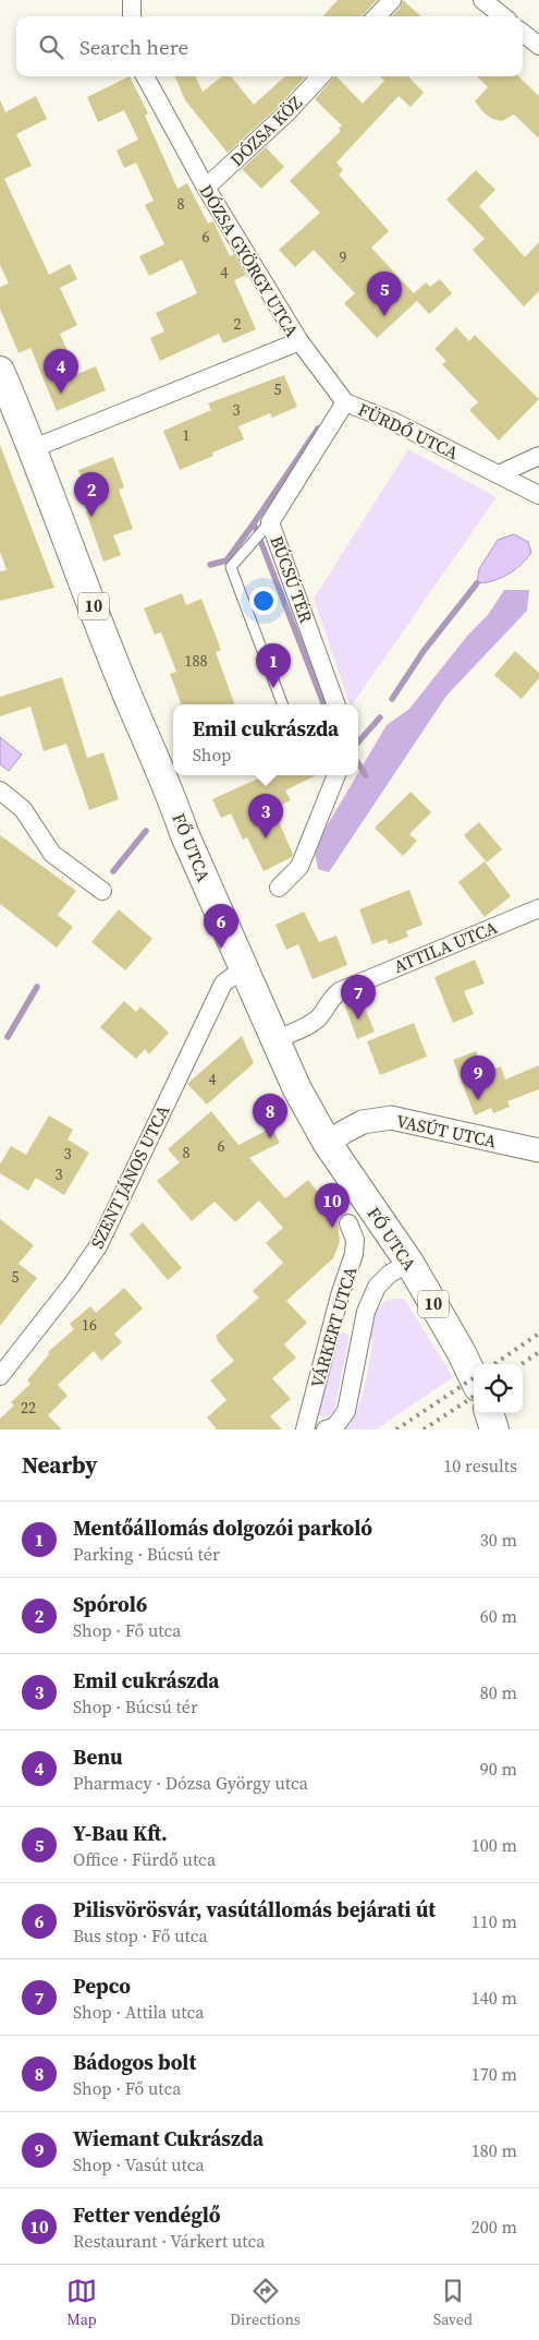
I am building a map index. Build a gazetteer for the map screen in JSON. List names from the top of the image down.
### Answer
{
  "streets": {
    "main road": ["10", "FŐ UTCA"],
    "street": [
      "DÓZSA KÖZ",
      "DÓZSA GYÖRGY UTCA",
      "FÜRDŐ UTCA",
      "BÚCSÚ TÉR",
      "ATTILA UTCA",
      "VASÚT UTCA",
      "SZENT JÁNOS UTCA",
      "VÁRKERT UTCA"
    ]
  },
  "crossings": [
    ["DÓZSA KÖZ", "DÓZSA GYÖRGY UTCA"],
    ["DÓZSA GYÖRGY UTCA", "FÜRDŐ UTCA"],
    ["DÓZSA GYÖRGY UTCA", "FŐ UTCA"],
    ["FÜRDŐ UTCA", "BÚCSÚ TÉR"],
    ["FŐ UTCA", "ATTILA UTCA"],
    ["FŐ UTCA", "VASÚT UTCA"],
    ["FŐ UTCA", "SZENT JÁNOS UTCA"],
    ["FŐ UTCA", "VÁRKERT UTCA"]
  ],
  "house_numbers": [
    "8",
    "6",
    "9",
    "4",
    "2",
    "5",
    "3",
    "1",
    "188",
    "4",
    "6",
    "8",
    "3",
    "3",
    "5",
    "16",
    "22"
  ],
  "page": {
    "search": "Search here",
    "pins": [
      "5",
      "4",
      "2",
      "1",
      "3",
      "6",
      "7",
      "9",
      "8",
      "10"
    ],
    "popup": ["Emil cukrászda", "Shop"],
    "heading": ["Nearby", "10 results"],
    "list": [
      {
        "mark": "1",
        "name": "Mentőállomás dolgozói parkoló",
        "note": "Parking · Búcsú tér",
        "value": "30 m"
      },
      {
        "mark": "2",
        "name": "Spórol6",
        "note": "Shop · Fő utca",
        "value": "60 m"
      },
      {
        "mark": "3",
        "name": "Emil cukrászda",
        "note": "Shop · Búcsú tér",
        "value": "80 m"
      },
      {
        "mark": "4",
        "name": "Benu",
        "note": "Pharmacy · Dózsa György utca",
        "value": "90 m"
      },
      {
        "mark": "5",
        "name": "Y-Bau Kft.",
        "note": "Office · Fürdő utca",
        "value": "100 m"
      },
      {
        "mark": "6",
        "name": "Pilisvörösvár, vasútállomás bejárati út",
        "note": "Bus stop · Fő utca",
        "value": "110 m"
      },
      {
        "mark": "7",
        "name": "Pepco",
        "note": "Shop · Attila utca",
        "value": "140 m"
      },
      {
        "mark": "8",
        "name": "Bádogos bolt",
        "note": "Shop · Fő utca",
        "value": "170 m"
      },
      {
        "mark": "9",
        "name": "Wiemant Cukrászda",
        "note": "Shop · Vasút utca",
        "value": "180 m"
      },
      {
        "mark": "10",
        "name": "Fetter vendéglő",
        "note": "Restaurant · Várkert utca",
        "value": "200 m"
      }
    ],
    "nav": ["Map", "Directions", "Saved"]
  }
}
